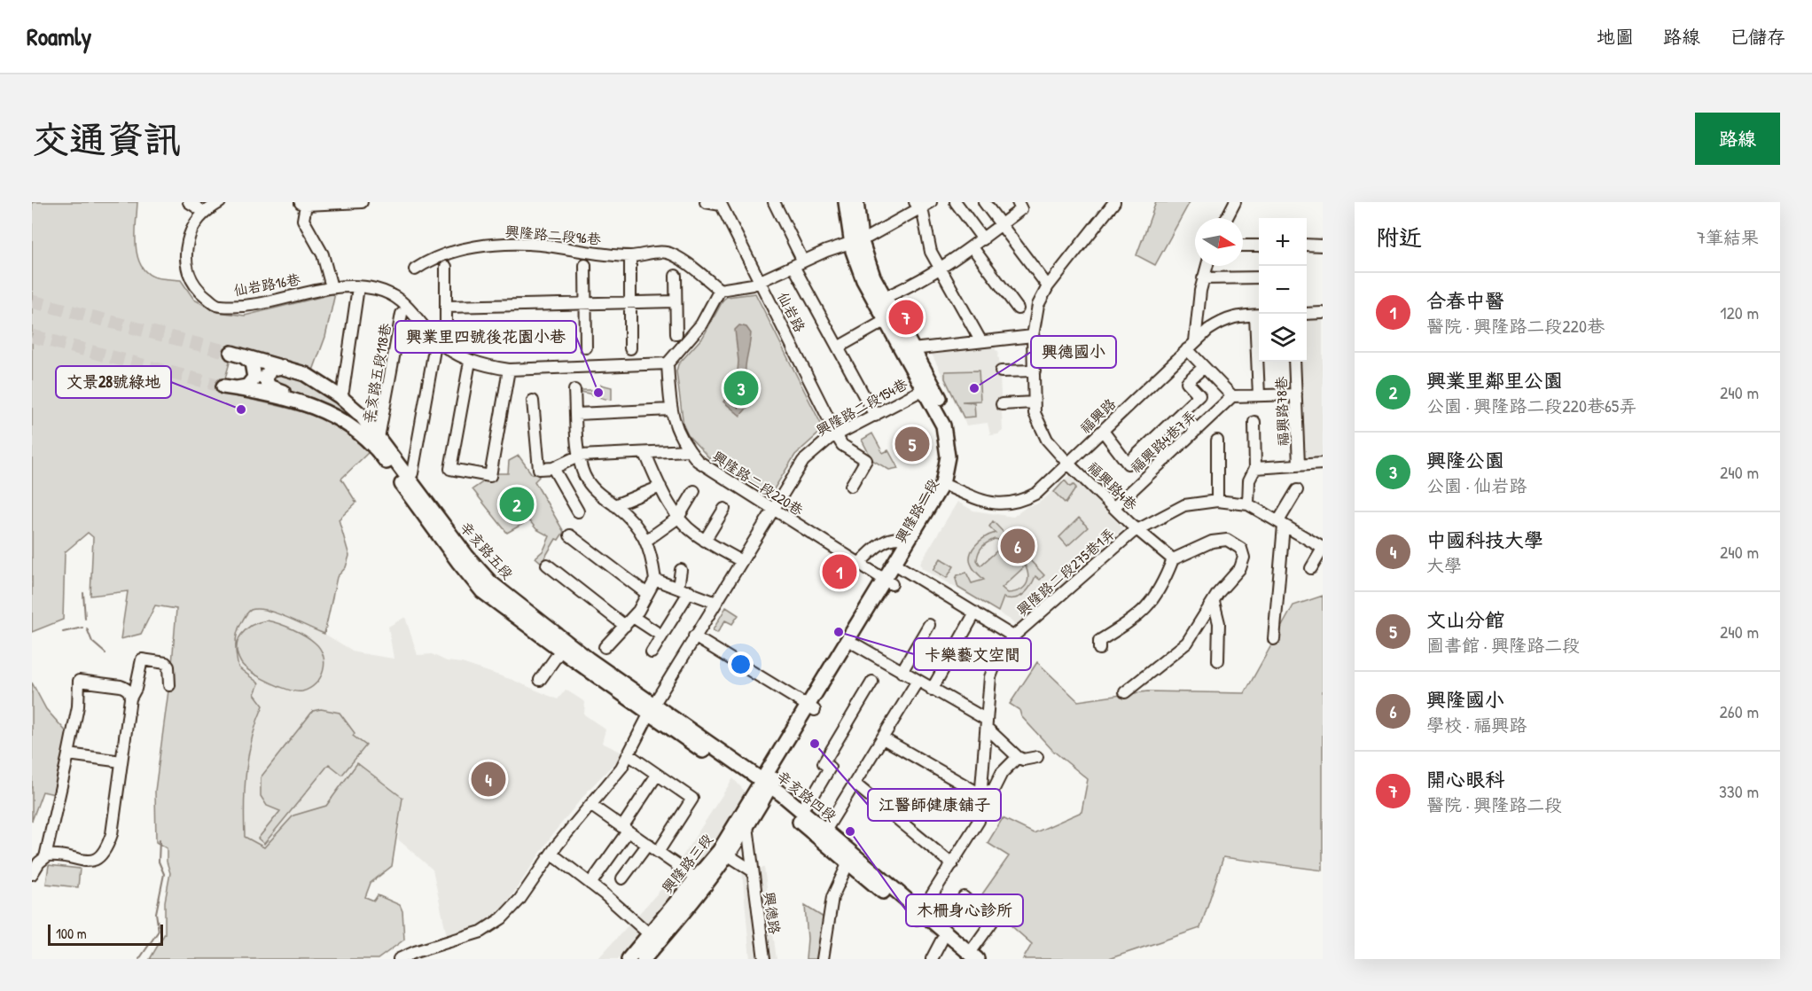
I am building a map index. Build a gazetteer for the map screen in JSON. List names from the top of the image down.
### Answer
{
  "streets": {
    "main road": [
      "興隆路二段",
      "辛亥路五段",
      "辛亥路四段",
      "興隆路三段"
    ],
    "street": [
      "興隆路二段96巷",
      "仙岩路16巷",
      "仙岩路",
      "辛亥路五段118巷",
      "興隆路二段154巷",
      "福興路78巷",
      "福興路",
      "福興路4巷7弄",
      "興隆路二段220巷",
      "福興路4巷",
      "興隆路二段275巷1弄",
      "興德路"
    ]
  },
  "crossings": [
    ["仙岩路", "興隆路二段154巷"],
    ["辛亥路五段118巷", "辛亥路五段"],
    ["興隆路二段154巷", "興隆路二段220巷"],
    ["興隆路二段154巷", "興隆路二段"],
    ["興隆路二段154巷", "辛亥路五段"],
    ["福興路", "福興路4巷"],
    ["福興路", "興隆路二段"],
    ["福興路4巷7弄", "福興路4巷"],
    ["興隆路二段220巷", "興隆路二段"],
    ["福興路4巷", "興隆路二段275巷1弄"],
    ["興隆路二段", "辛亥路五段"],
    ["興隆路二段", "辛亥路四段"],
    ["興隆路二段", "興隆路三段"],
    ["辛亥路五段", "辛亥路四段"],
    ["辛亥路五段", "興隆路三段"],
    ["興隆路二段275巷1弄", "辛亥路四段"],
    ["辛亥路四段", "興隆路三段"],
    ["興隆路三段", "興德路"]
  ],
  "places": [
    "興德國小",
    "興業里四號後花園小巷",
    "文景28號綠地",
    "卡樂藝文空間",
    "江醫師健康舖子",
    "木柵身心診所"
  ],
  "scale_bar": "100 m",
  "north": "right",
  "page": {
    "header": "Roamly",
    "nav": ["地圖", "路線", "已儲存"],
    "buttons": "路線",
    "title": "交通資訊",
    "heading": ["附近", "7筆結果"],
    "map_buttons": ["+", "−"],
    "list": [
      {
        "mark": "1",
        "name": "合春中醫",
        "note": "醫院 · 興隆路二段220巷",
        "value": "120 m"
      },
      {
        "mark": "2",
        "name": "興業里鄰里公園",
        "note": "公園 · 興隆路二段220巷65弄",
        "value": "240 m"
      },
      {
        "mark": "3",
        "name": "興隆公園",
        "note": "公園 · 仙岩路",
        "value": "240 m"
      },
      {
        "mark": "4",
        "name": "中國科技大學",
        "note": "大學",
        "value": "240 m"
      },
      {
        "mark": "5",
        "name": "文山分館",
        "note": "圖書館 · 興隆路二段",
        "value": "240 m"
      },
      {
        "mark": "6",
        "name": "興隆國小",
        "note": "學校 · 福興路",
        "value": "260 m"
      },
      {
        "mark": "7",
        "name": "開心眼科",
        "note": "醫院 · 興隆路二段",
        "value": "330 m"
      }
    ],
    "pins": [
      "7",
      "3",
      "5",
      "2",
      "6",
      "1",
      "4"
    ],
    "scale": "100 m"
  }
}
